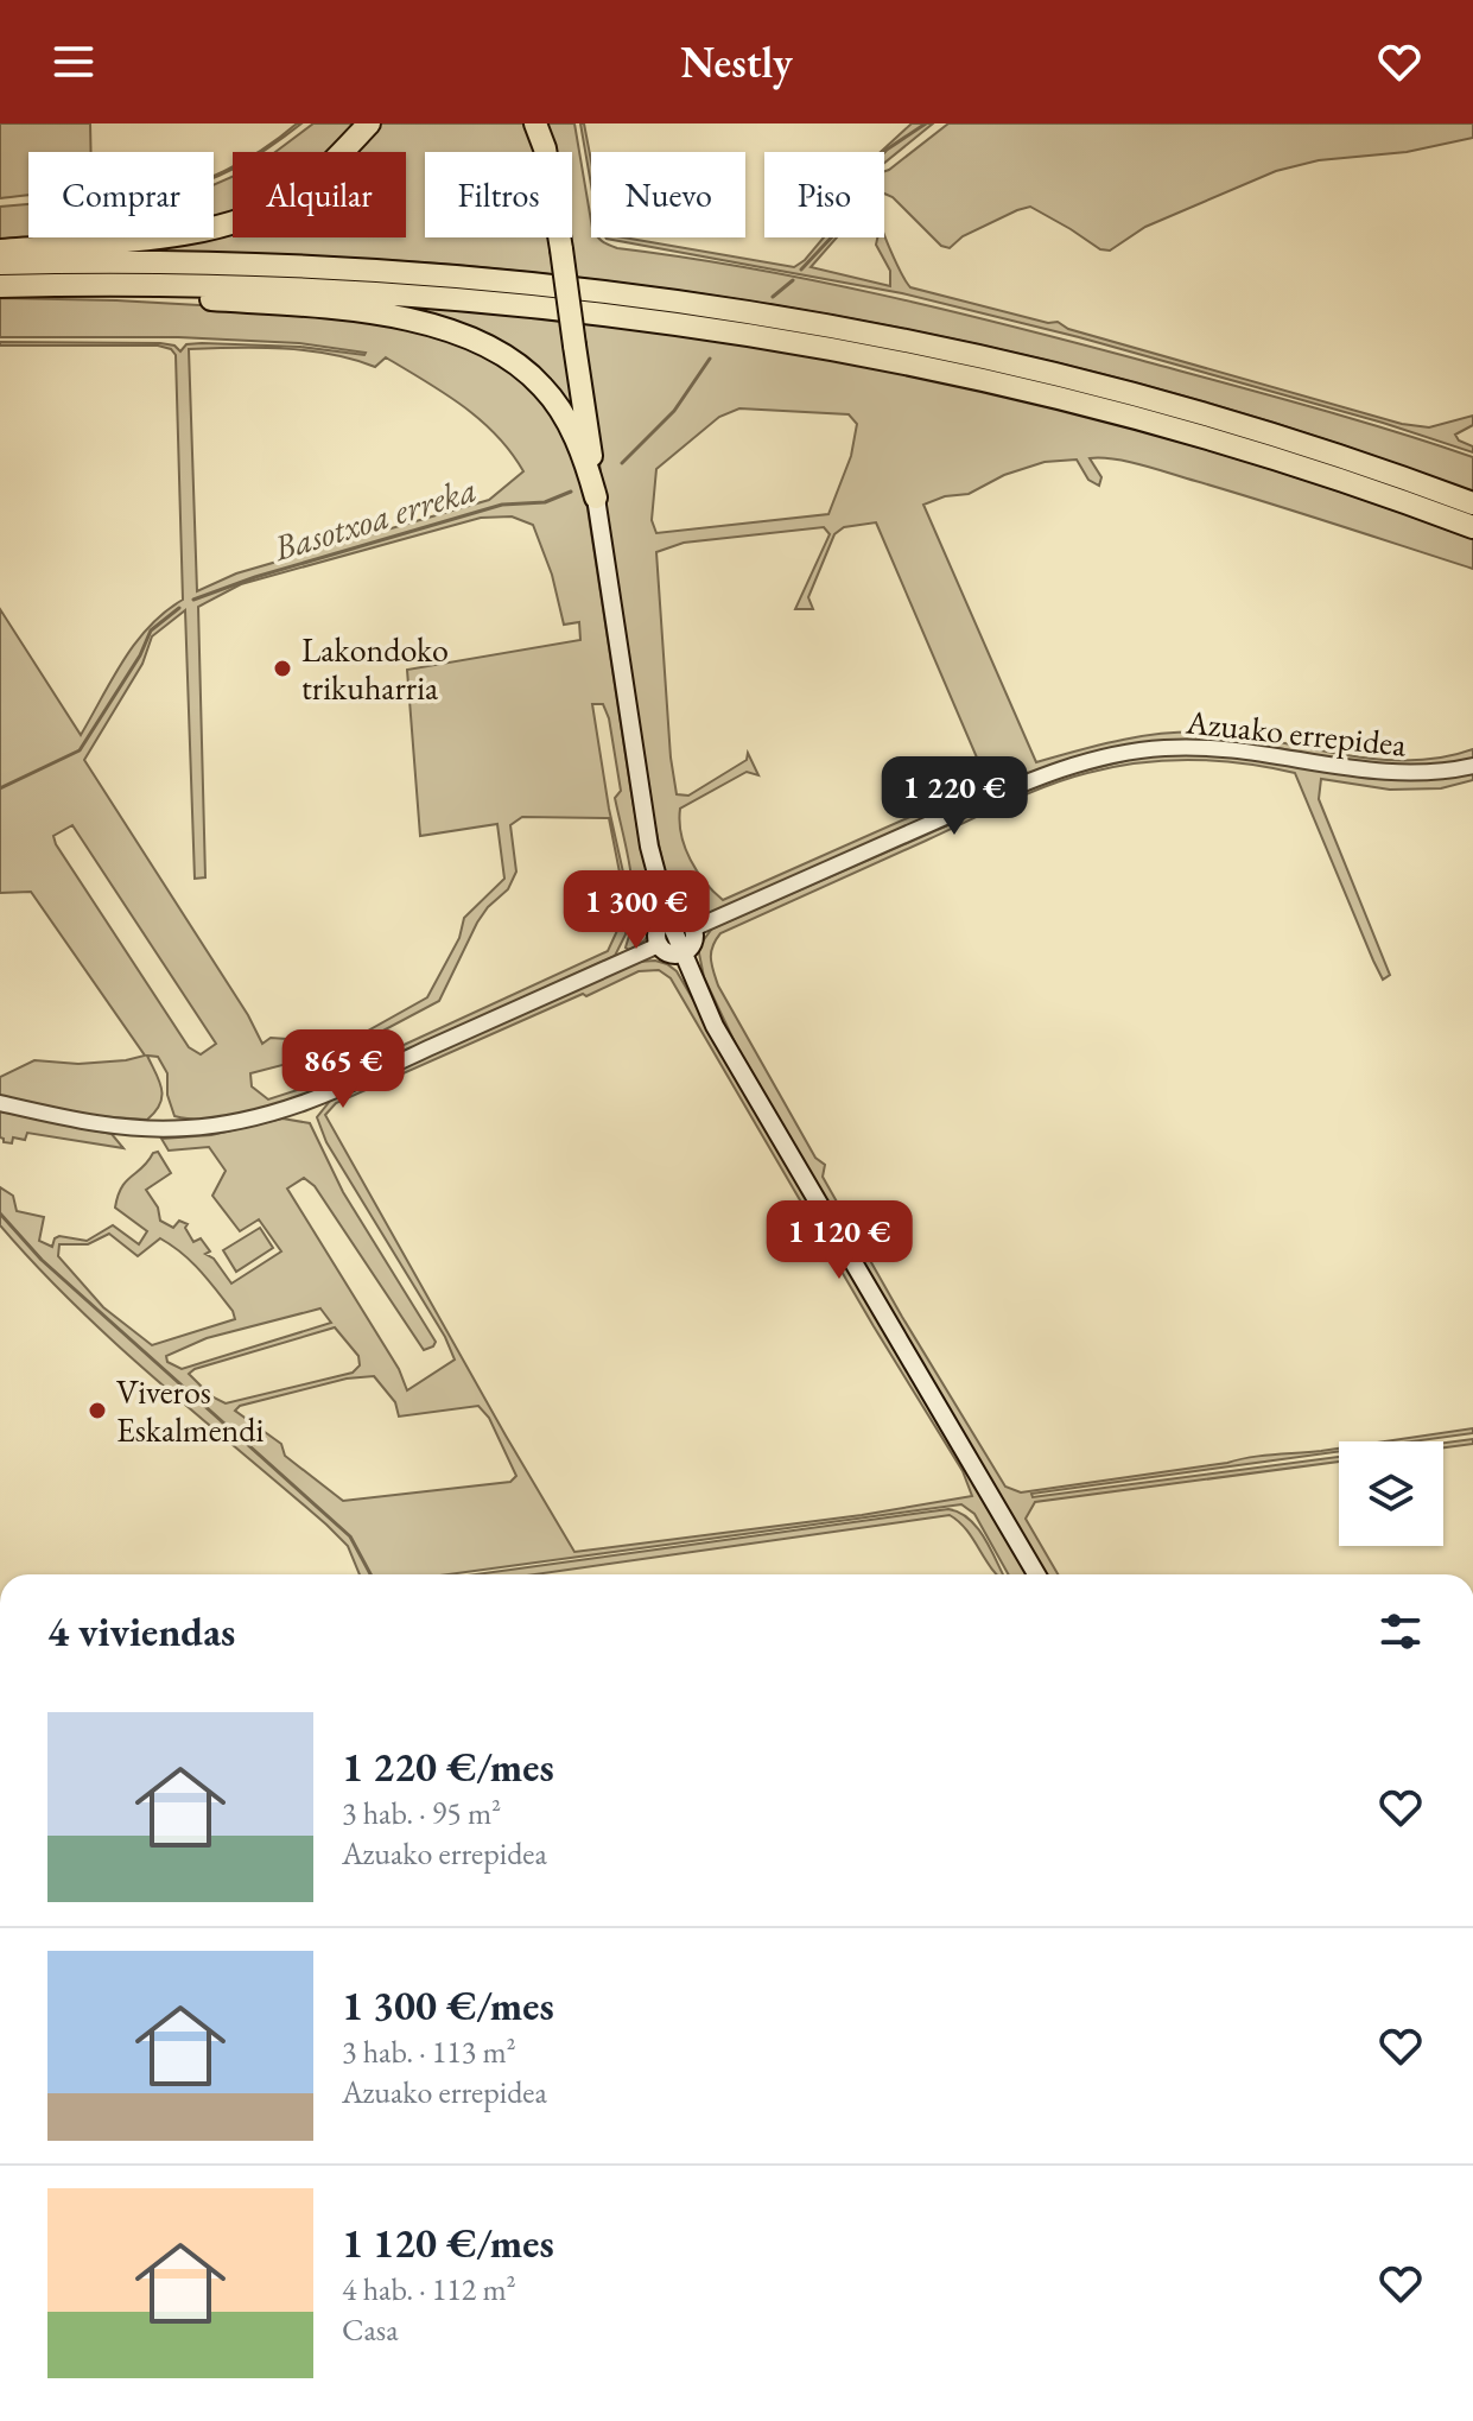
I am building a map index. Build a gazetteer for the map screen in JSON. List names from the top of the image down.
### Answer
{
  "streets": {
    "street": ["Azuako errepidea"]
  },
  "water": ["Basotxoa erreka"],
  "places": ["Lakondoko trikuharria", "Viveros Eskalmendi"],
  "page": {
    "header": "Nestly",
    "chip": [
      "Comprar",
      "Alquilar",
      "Filtros",
      "Nuevo",
      "Piso"
    ],
    "price": [
      "1 220 €",
      "1 300 €",
      "865 €",
      "1 120 €"
    ],
    "heading": "4 viviendas",
    "list": [
      {
        "name": "1 220 €/mes",
        "note": "3 hab. · 95 m² · Azuako errepidea"
      },
      {
        "name": "1 300 €/mes",
        "note": "3 hab. · 113 m² · Azuako errepidea"
      },
      {
        "name": "1 120 €/mes",
        "note": "4 hab. · 112 m² · Casa"
      }
    ]
  }
}
